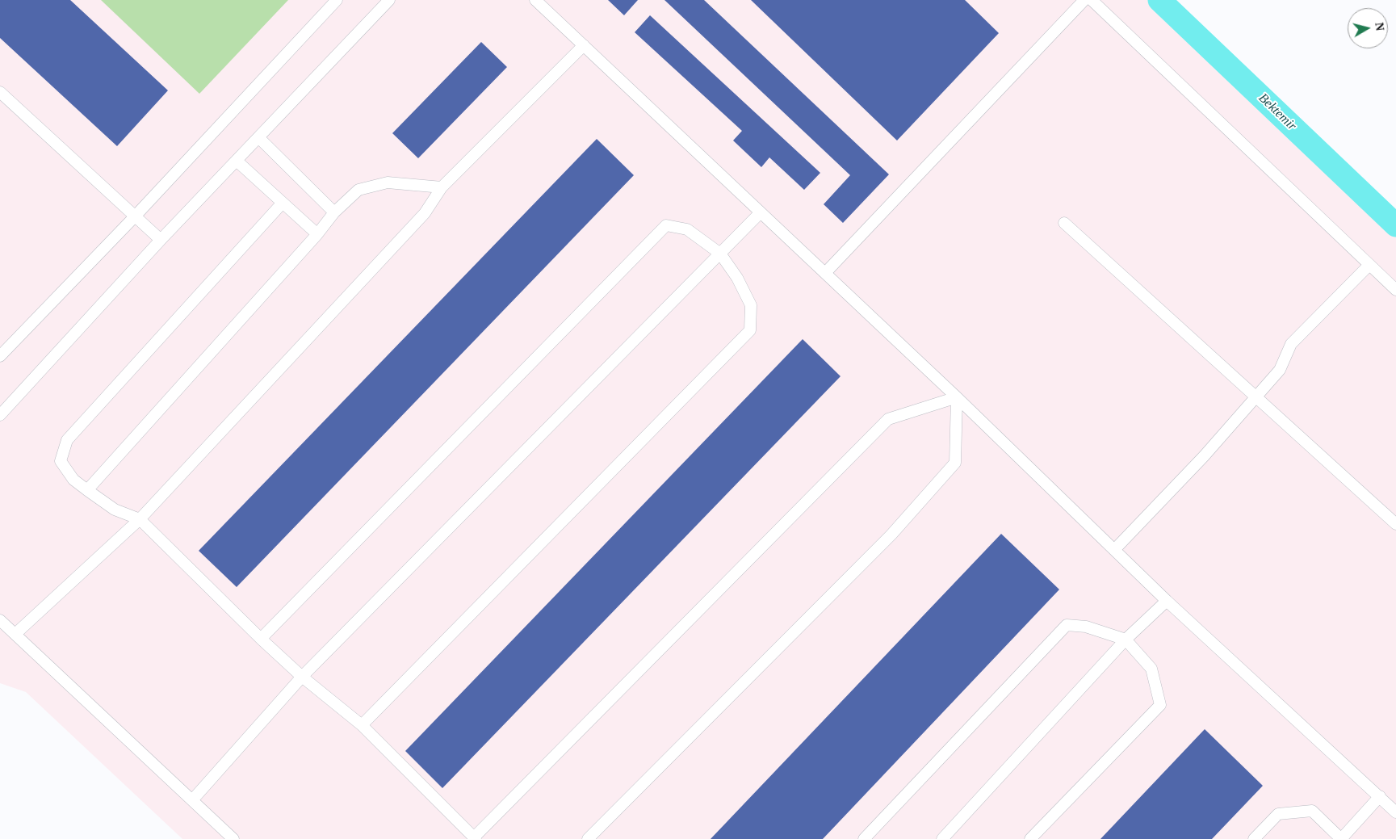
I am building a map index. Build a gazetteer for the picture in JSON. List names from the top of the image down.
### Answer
{
  "water": ["Bektemir"],
  "north": "right"
}
